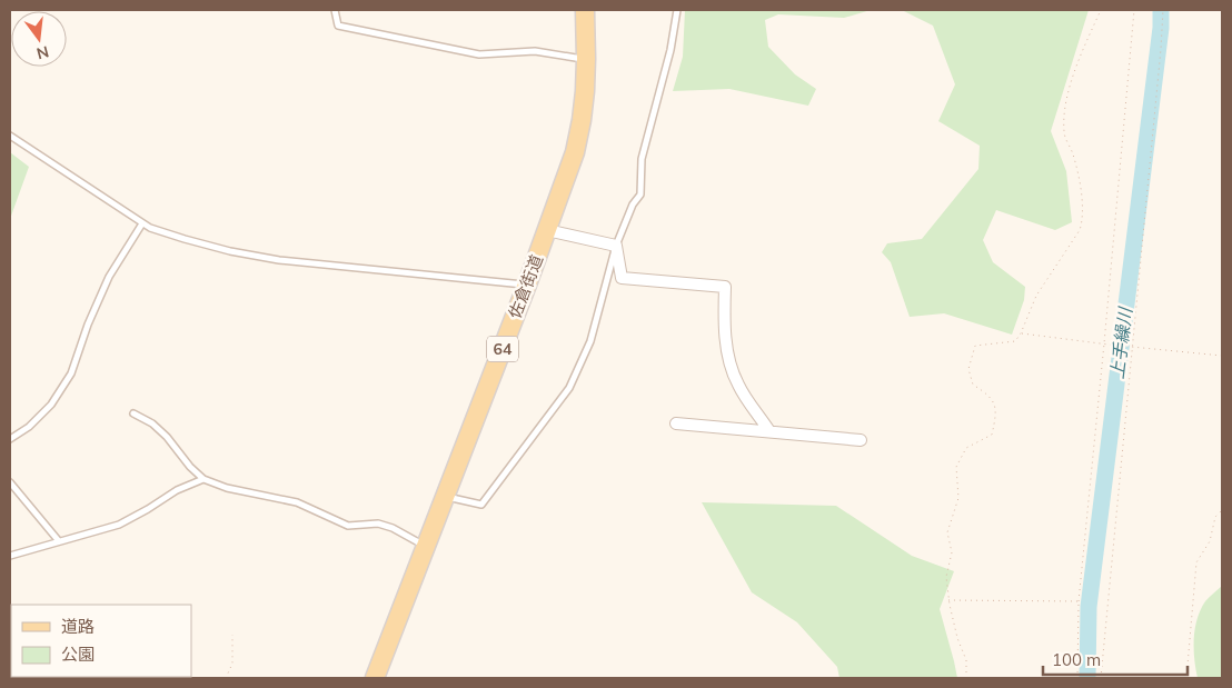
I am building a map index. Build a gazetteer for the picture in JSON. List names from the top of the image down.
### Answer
{
  "streets": {
    "main road": ["佐倉街道", "64"]
  },
  "water": ["上手繰川"],
  "legend": ["道路", "公園"],
  "scale_bar": "100 m",
  "north": "bottom"
}
